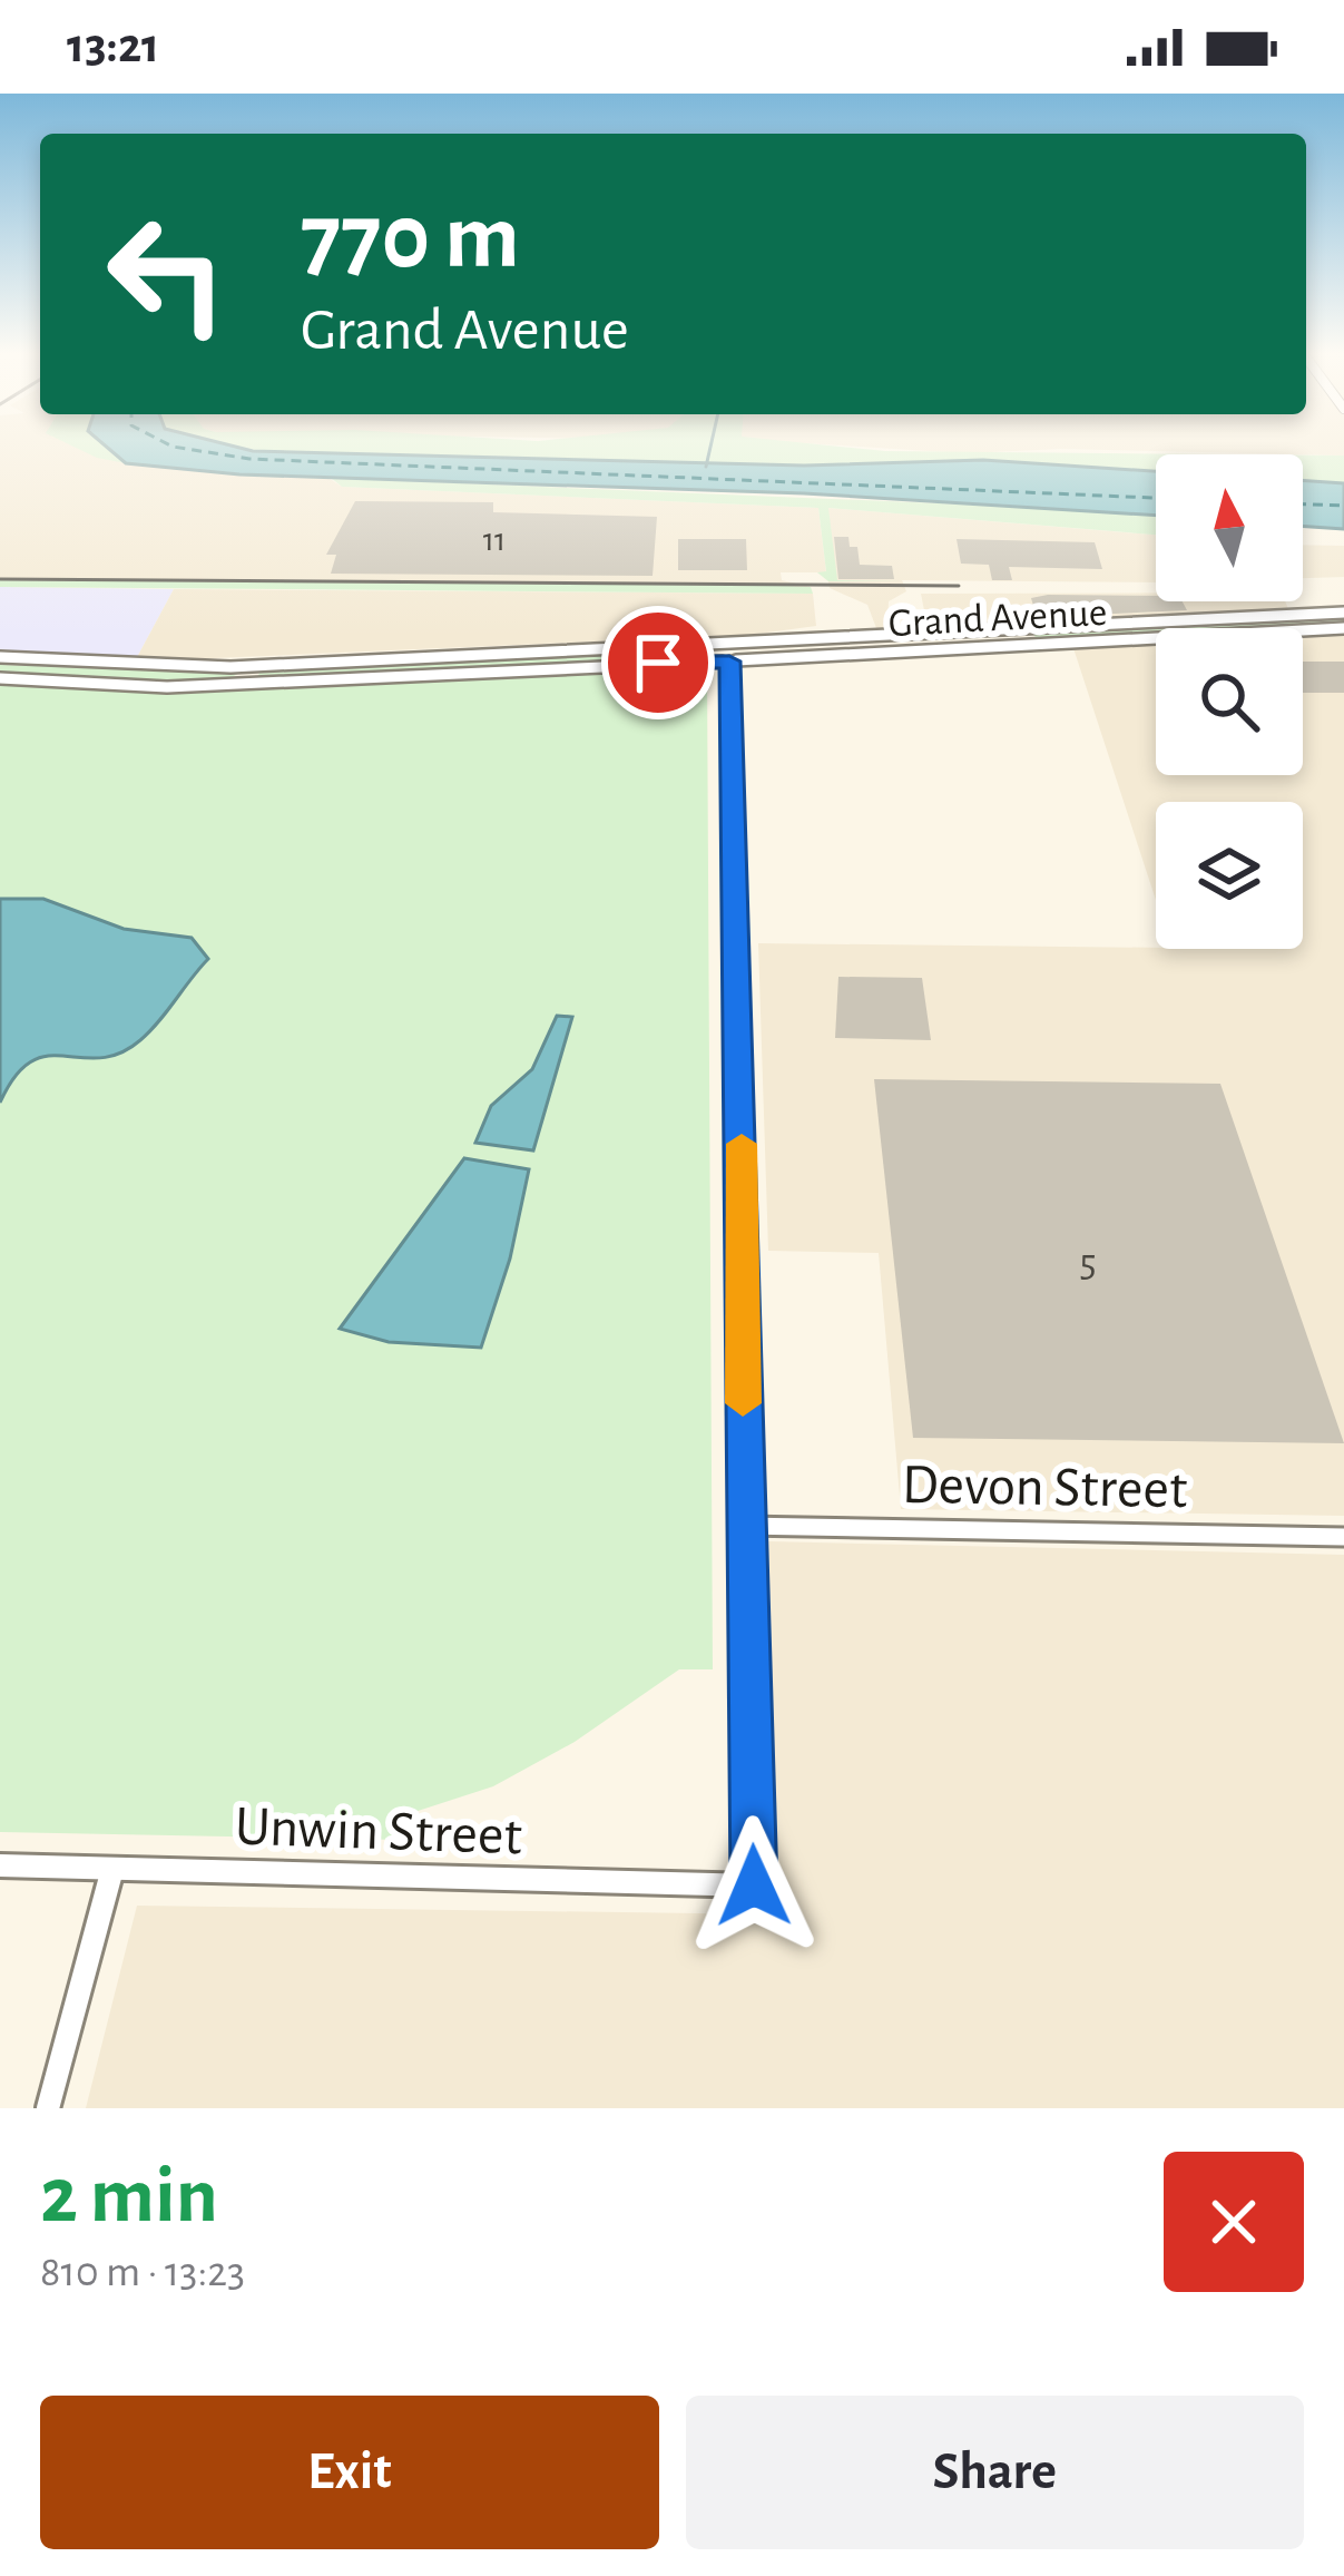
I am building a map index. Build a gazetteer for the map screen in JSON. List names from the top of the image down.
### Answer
{
  "streets": {
    "street": ["Grand Avenue", "Devon Street", "Unwin Street"]
  },
  "crossings": [
    ["Devon Street", "Unwin Street"]
  ],
  "house_numbers": ["11", "5"],
  "north": "top",
  "page": {
    "status": "13:21",
    "turn": ["770 m", "Grand Avenue"],
    "heading": ["2 min", "810 m · 13:23"],
    "buttons": ["Exit", "Share"]
  }
}
